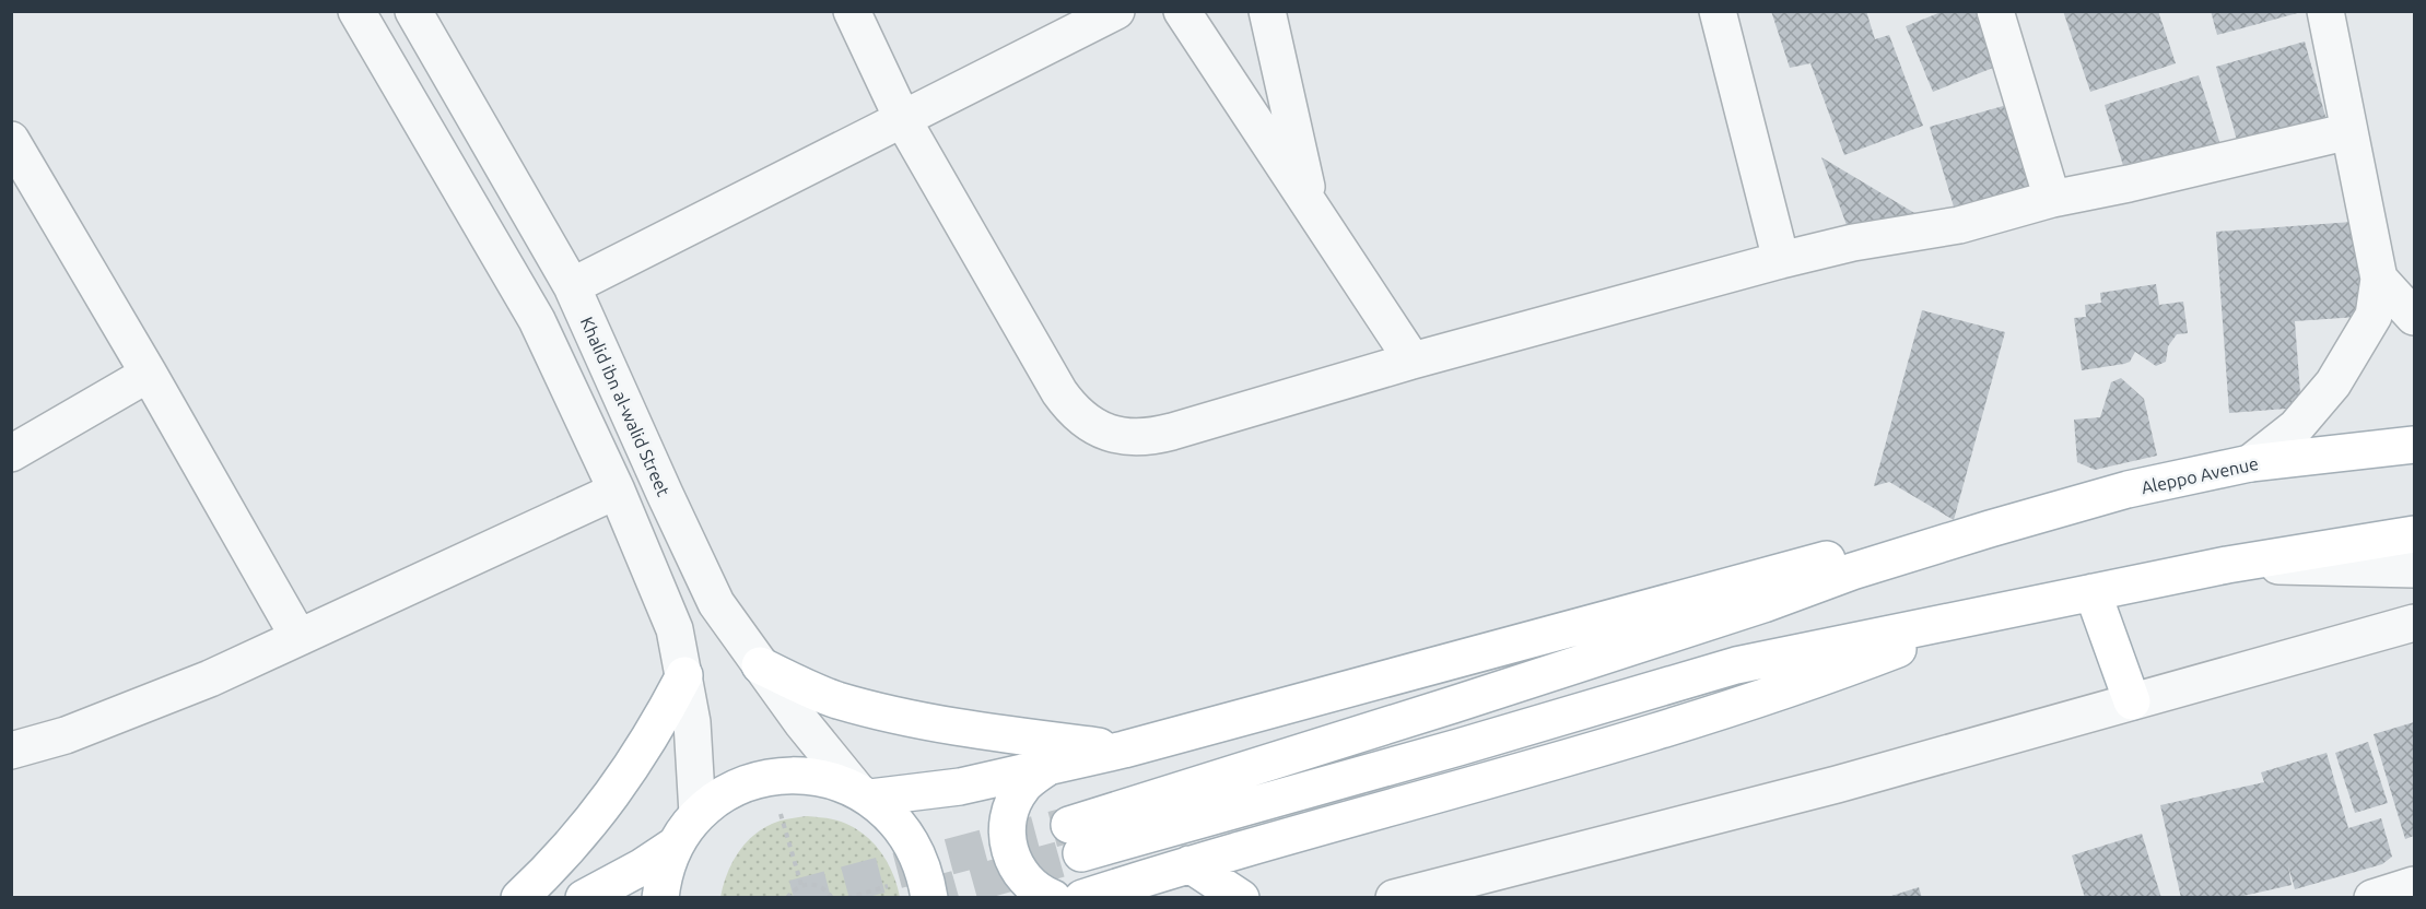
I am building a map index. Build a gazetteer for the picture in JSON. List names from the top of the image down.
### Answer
{
  "streets": {
    "main road": ["Aleppo Avenue"],
    "street": ["Khalid ibn al-walid Street"]
  }
}
